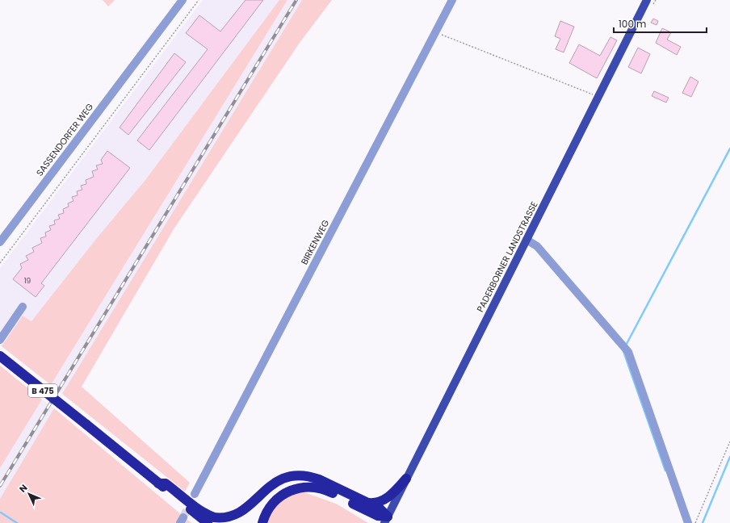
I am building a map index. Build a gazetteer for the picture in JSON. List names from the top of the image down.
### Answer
{
  "streets": {
    "highway": ["B 475"],
    "main road": ["PADERBORNER LANDSTRASSE"],
    "street": ["SASSENDORFER WEG", "BIRKENWEG"]
  },
  "house_numbers": ["19"],
  "scale_bar": "100 m",
  "north": "top left"
}
